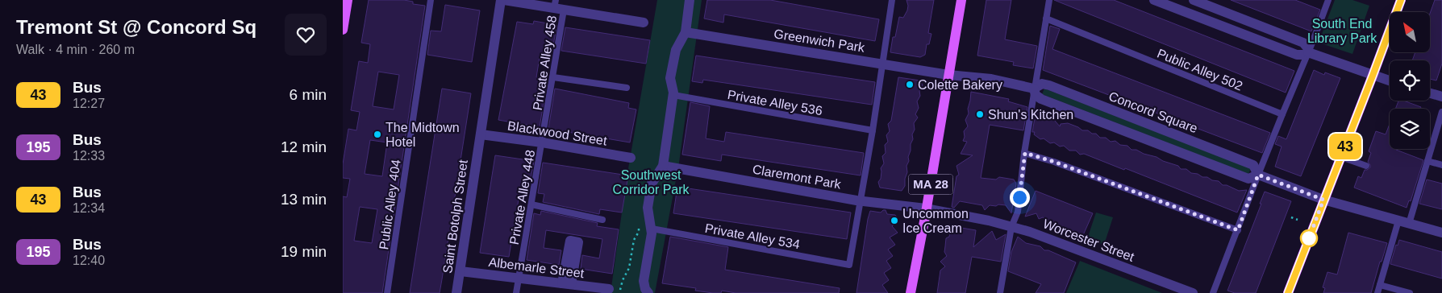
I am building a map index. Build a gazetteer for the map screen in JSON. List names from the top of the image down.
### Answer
{
  "streets": {
    "main road": ["MA 28"],
    "street": [
      "Greenwich Park",
      "Concord Square",
      "Blackwood Street",
      "Claremont Park",
      "Saint Botolph Street",
      "Worcester Street",
      "Albemarle Street"
    ],
    "lane": [
      "Private Alley 458",
      "Public Alley 502",
      "Private Alley 536",
      "Private Alley 448",
      "Public Alley 404",
      "Private Alley 534"
    ]
  },
  "crossings": [
    ["Greenwich Park", "Concord Square"],
    ["Greenwich Park", "MA 28"],
    ["Private Alley 458", "Blackwood Street"],
    ["Private Alley 458", "Private Alley 448"],
    ["Concord Square", "MA 28"],
    ["Blackwood Street", "Private Alley 448"],
    ["Blackwood Street", "Saint Botolph Street"],
    ["Claremont Park", "MA 28"],
    ["Claremont Park", "Private Alley 534"],
    ["Claremont Park", "Worcester Street"],
    ["MA 28", "Worcester Street"],
    ["Private Alley 448", "Albemarle Street"],
    ["Saint Botolph Street", "Albemarle Street"]
  ],
  "parks": ["South End Library Park", "Southwest Corridor Park"],
  "places": [
    "Colette Bakery",
    "Shun's Kitchen",
    "The Midtown Hotel",
    "Uncommon Ice Cream"
  ],
  "lines": ["bus line 43"],
  "north": "top left",
  "page": {
    "heading": ["Tremont St @ Concord Sq", "Walk · 4 min · 260 m"],
    "on_map": "43",
    "list": [
      {
        "mark": "43",
        "name": "Bus",
        "note": "12:27",
        "value": "6 min"
      },
      {
        "mark": "195",
        "name": "Bus",
        "note": "12:33",
        "value": "12 min"
      },
      {
        "mark": "43",
        "name": "Bus",
        "note": "12:34",
        "value": "13 min"
      },
      {
        "mark": "195",
        "name": "Bus",
        "note": "12:40",
        "value": "19 min"
      }
    ]
  }
}
